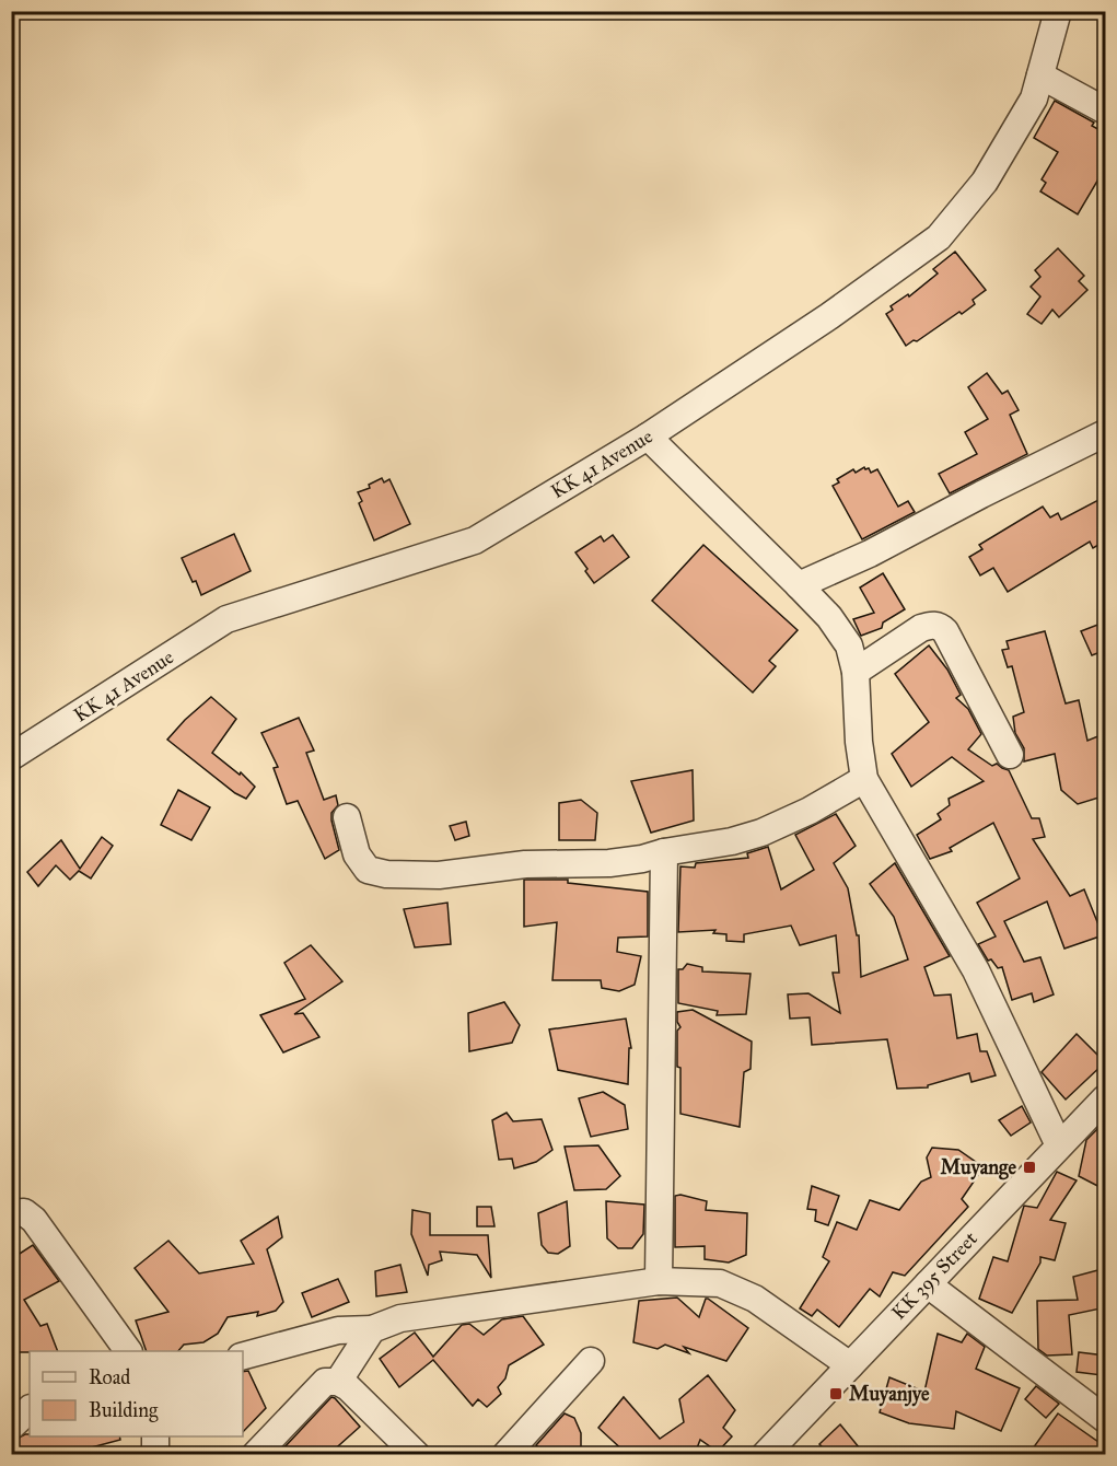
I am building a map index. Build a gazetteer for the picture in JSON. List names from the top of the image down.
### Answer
{
  "streets": {
    "street": ["KK 41 Avenue", "KK 395 Street"]
  },
  "places": {
    "transit": ["Muyange", "Muyanjye"]
  },
  "legend": ["Road", "Building"]
}
